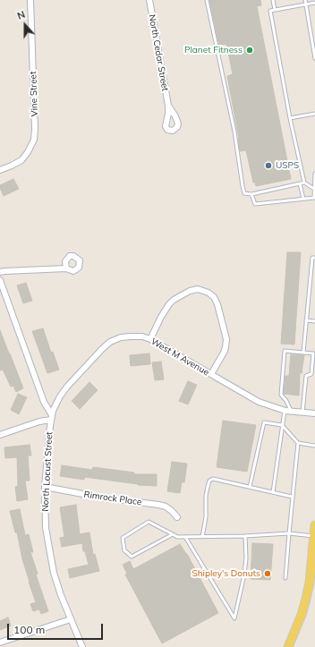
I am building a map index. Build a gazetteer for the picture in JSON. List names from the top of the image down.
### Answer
{
  "streets": {
    "street": [
      "North Cedar Street",
      "Vine Street",
      "West M Avenue",
      "North Locust Street",
      "Rimrock Place"
    ]
  },
  "crossings": [
    ["West M Avenue", "North Locust Street"],
    ["North Locust Street", "Rimrock Place"]
  ],
  "places": ["Planet Fitness", "USPS", "Shipley's Donuts"],
  "scale_bar": "100 m",
  "north": "top"
}
